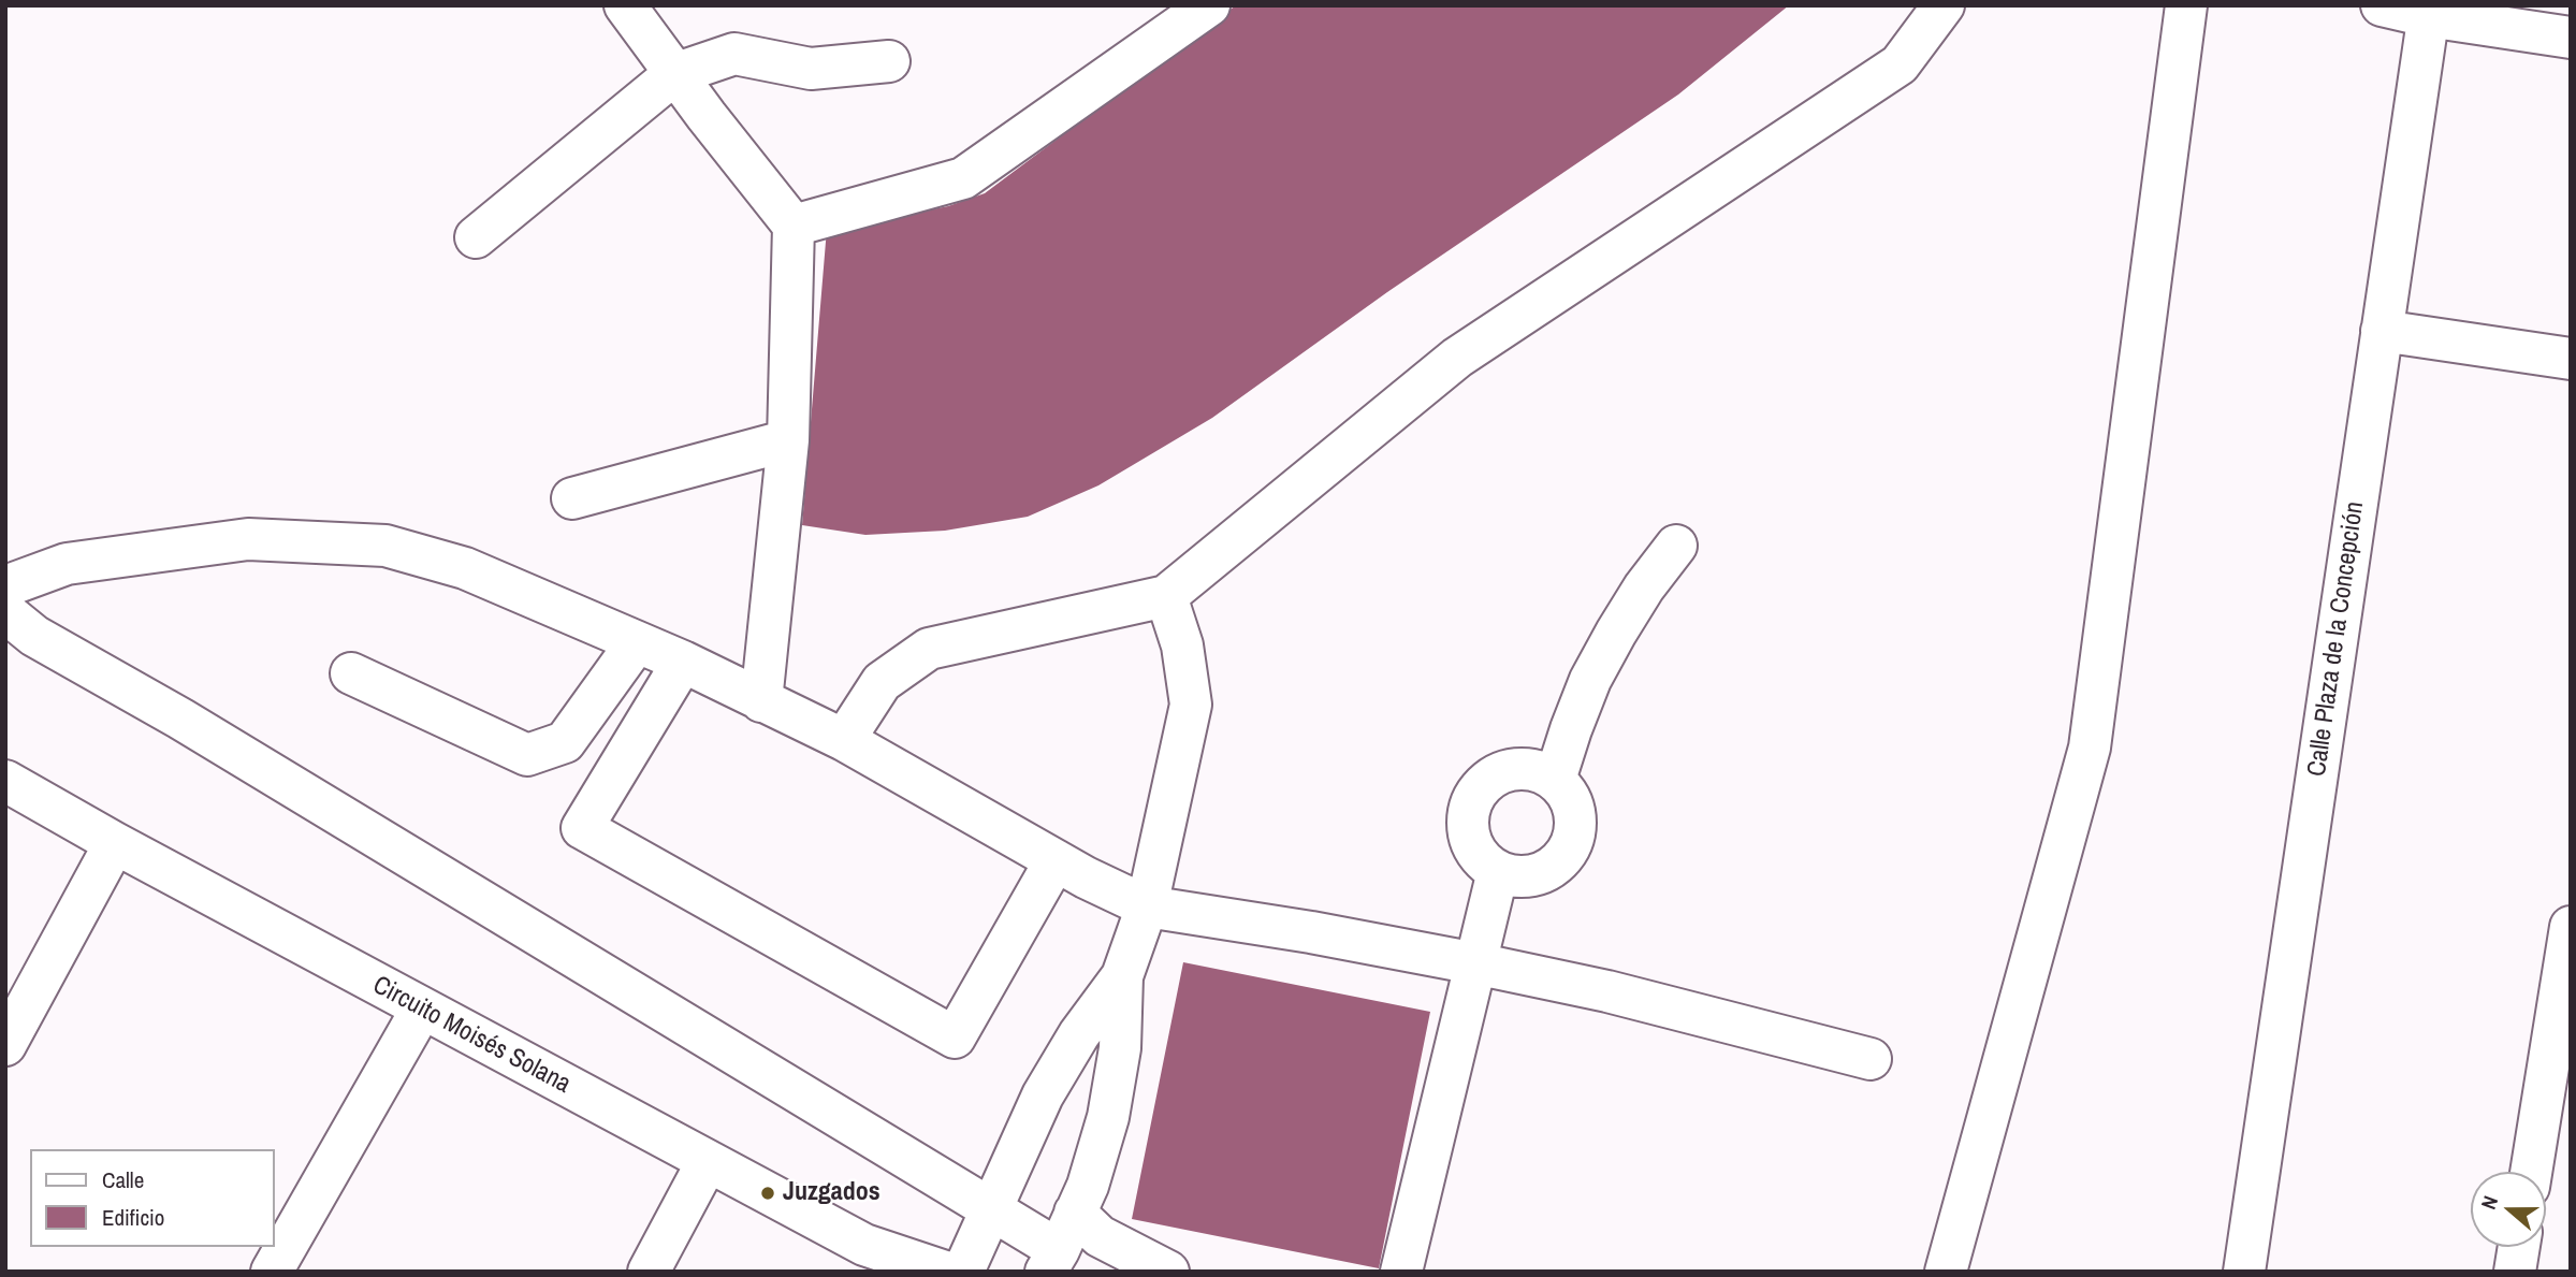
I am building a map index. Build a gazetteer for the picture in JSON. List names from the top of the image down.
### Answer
{
  "streets": {
    "street": ["Calle Plaza de la Concepción", "Circuito Moisés Solana"]
  },
  "places": ["Juzgados"],
  "legend": ["Calle", "Edificio"],
  "north": "left"
}
